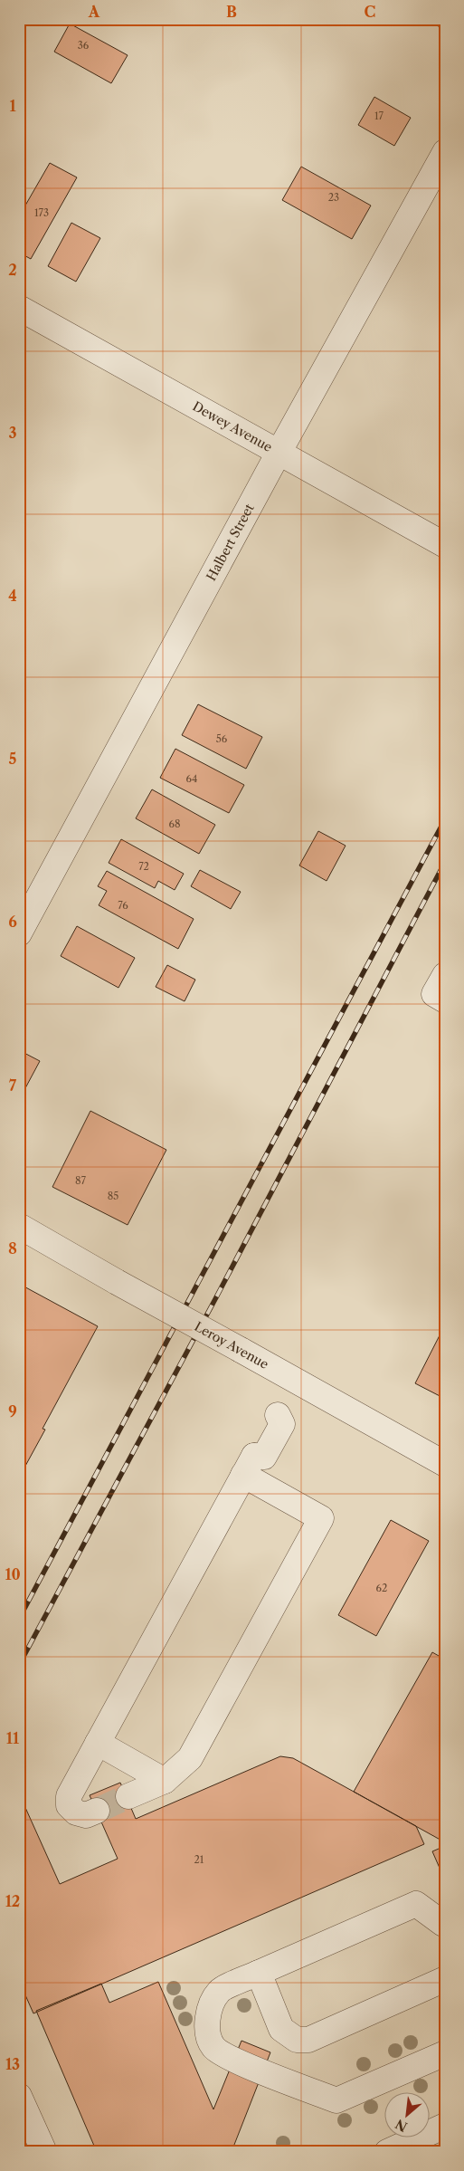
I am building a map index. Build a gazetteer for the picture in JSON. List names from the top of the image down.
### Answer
{
  "streets": {
    "street": ["Dewey Avenue", "Halbert Street", "Leroy Avenue"]
  },
  "crossings": [
    ["Dewey Avenue", "Halbert Street"]
  ],
  "house_numbers": [
    "36",
    "17",
    "23",
    "173",
    "56",
    "64",
    "68",
    "72",
    "76",
    "87",
    "85",
    "62",
    "21"
  ],
  "north": "bottom left",
  "grid": {
    "columns": ["A", "B", "C"],
    "rows": [
      "1",
      "2",
      "3",
      "4",
      "5",
      "6",
      "7",
      "8",
      "9",
      "10",
      "11",
      "12",
      "13"
    ]
  }
}
